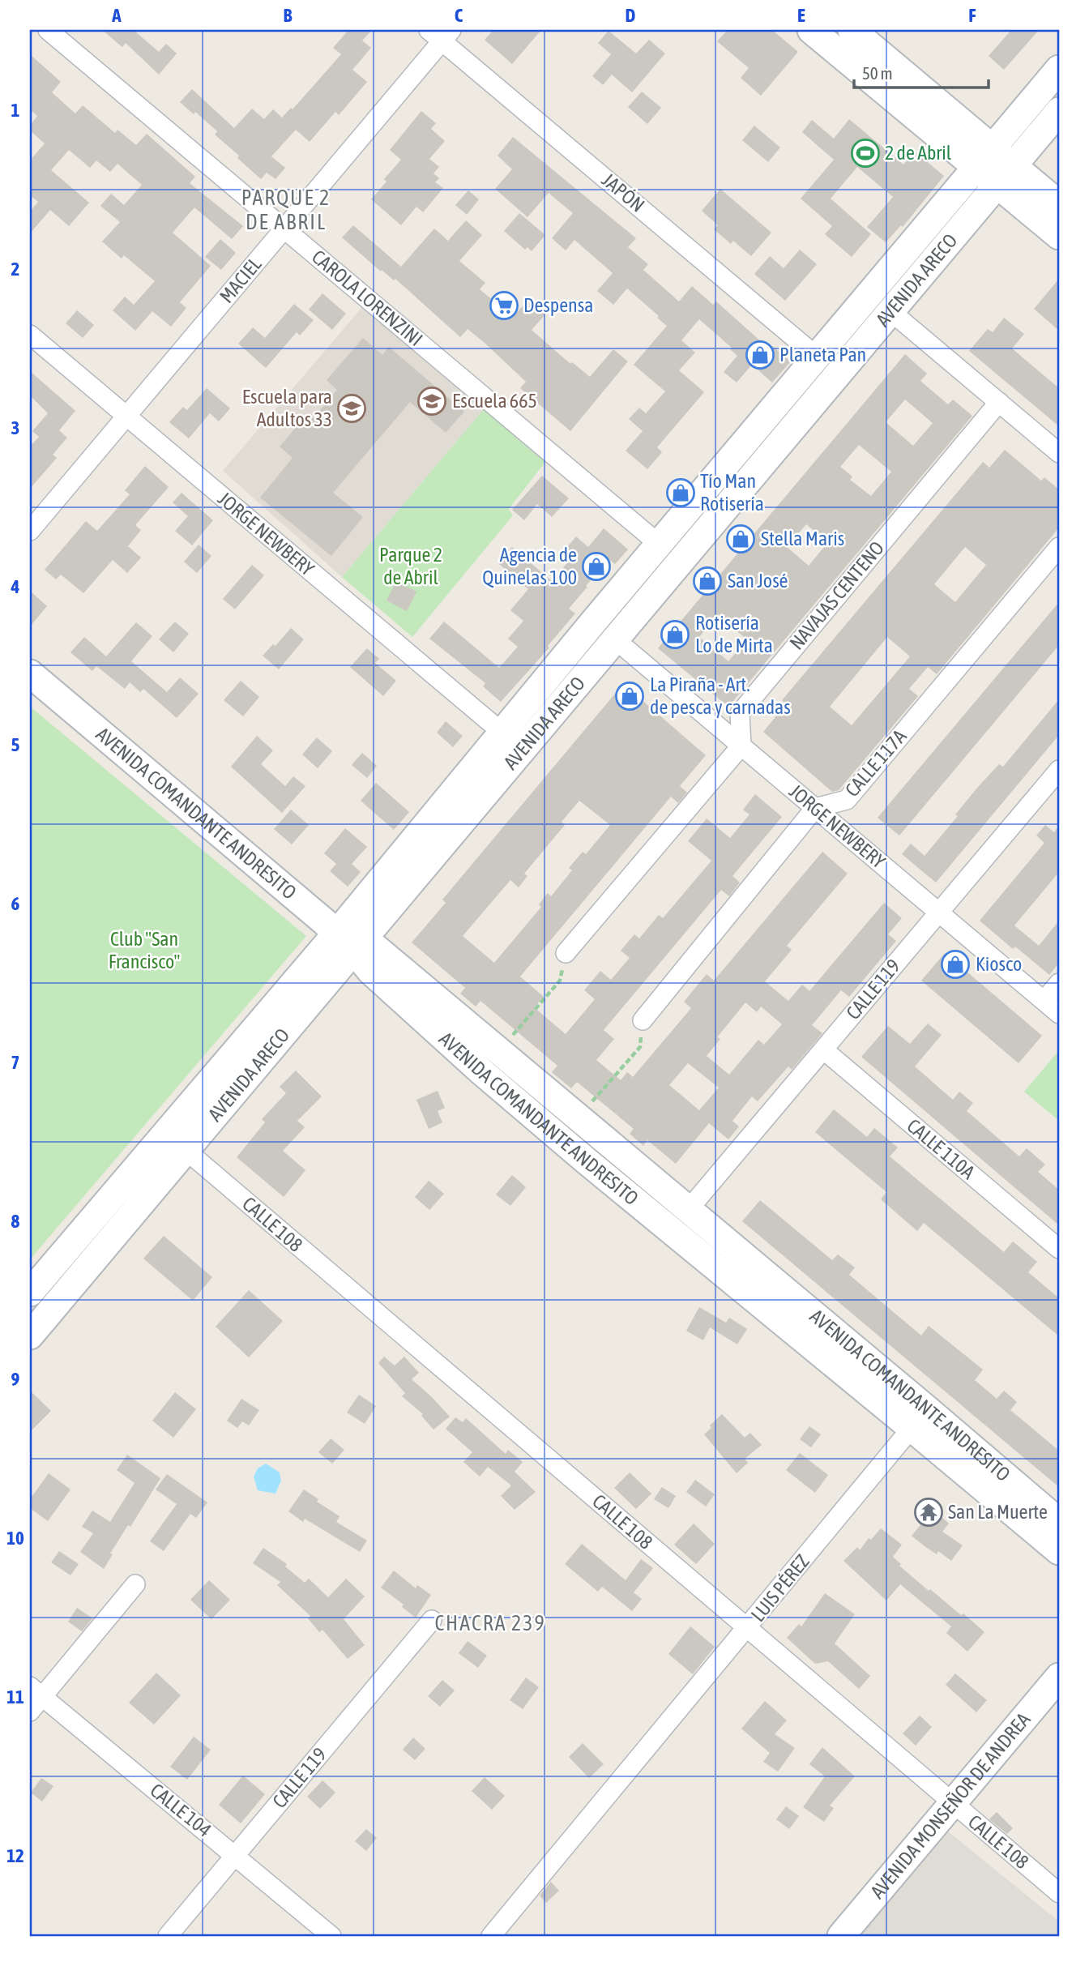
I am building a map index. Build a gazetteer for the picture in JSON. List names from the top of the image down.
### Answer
{
  "streets": {
    "main road": ["AVENIDA ARECO", "AVENIDA COMANDANTE ANDRESITO", "AVENIDA MONSEÑOR DE ANDREA"],
    "street": [
      "JAPÓN",
      "MACIEL",
      "CAROLA LORENZINI",
      "JORGE NEWBERY",
      "NAVAJAS CENTENO",
      "CALLE 117A",
      "CALLE 119",
      "CALLE 110A",
      "CALLE 108",
      "LUIS PÉREZ",
      "CALLE 104"
    ]
  },
  "crossings": [
    ["JAPÓN", "MACIEL"],
    ["JAPÓN", "AVENIDA ARECO"],
    ["MACIEL", "CAROLA LORENZINI"],
    ["MACIEL", "JORGE NEWBERY"],
    ["AVENIDA ARECO", "CAROLA LORENZINI"],
    ["AVENIDA ARECO", "JORGE NEWBERY"],
    ["AVENIDA ARECO", "AVENIDA COMANDANTE ANDRESITO"],
    ["AVENIDA ARECO", "CALLE 108"],
    ["JORGE NEWBERY", "NAVAJAS CENTENO"],
    ["JORGE NEWBERY", "CALLE 117A"],
    ["JORGE NEWBERY", "CALLE 119"],
    ["AVENIDA COMANDANTE ANDRESITO", "CALLE 119"],
    ["AVENIDA COMANDANTE ANDRESITO", "LUIS PÉREZ"],
    ["CALLE 119", "CALLE 110A"],
    ["CALLE 119", "CALLE 104"],
    ["CALLE 108", "LUIS PÉREZ"],
    ["CALLE 108", "AVENIDA MONSEÑOR DE ANDREA"]
  ],
  "districts": ["PARQUE 2 DE ABRIL", "CHACRA 239"],
  "parks": ["Parque 2 de Abril", "Club \"San Francisco\""],
  "places": {
    "sports": ["2 de Abril"],
    "supermarket": ["Despensa"],
    "shop": [
      "Planeta Pan",
      "Tío Man Rotisería",
      "Stella Maris",
      "Agencia de Quinelas 100",
      "San José",
      "Rotisería Lo de Mirta",
      "La Piraña - Art. de pesca y carnadas",
      "Kiosco"
    ],
    "school or university": ["Escuela 665", "Escuela para Adultos 33"],
    "temple": ["San La Muerte"]
  },
  "scale_bar": "50 m",
  "grid": {
    "columns": [
      "A",
      "B",
      "C",
      "D",
      "E",
      "F"
    ],
    "rows": [
      "1",
      "2",
      "3",
      "4",
      "5",
      "6",
      "7",
      "8",
      "9",
      "10",
      "11",
      "12"
    ]
  }
}
